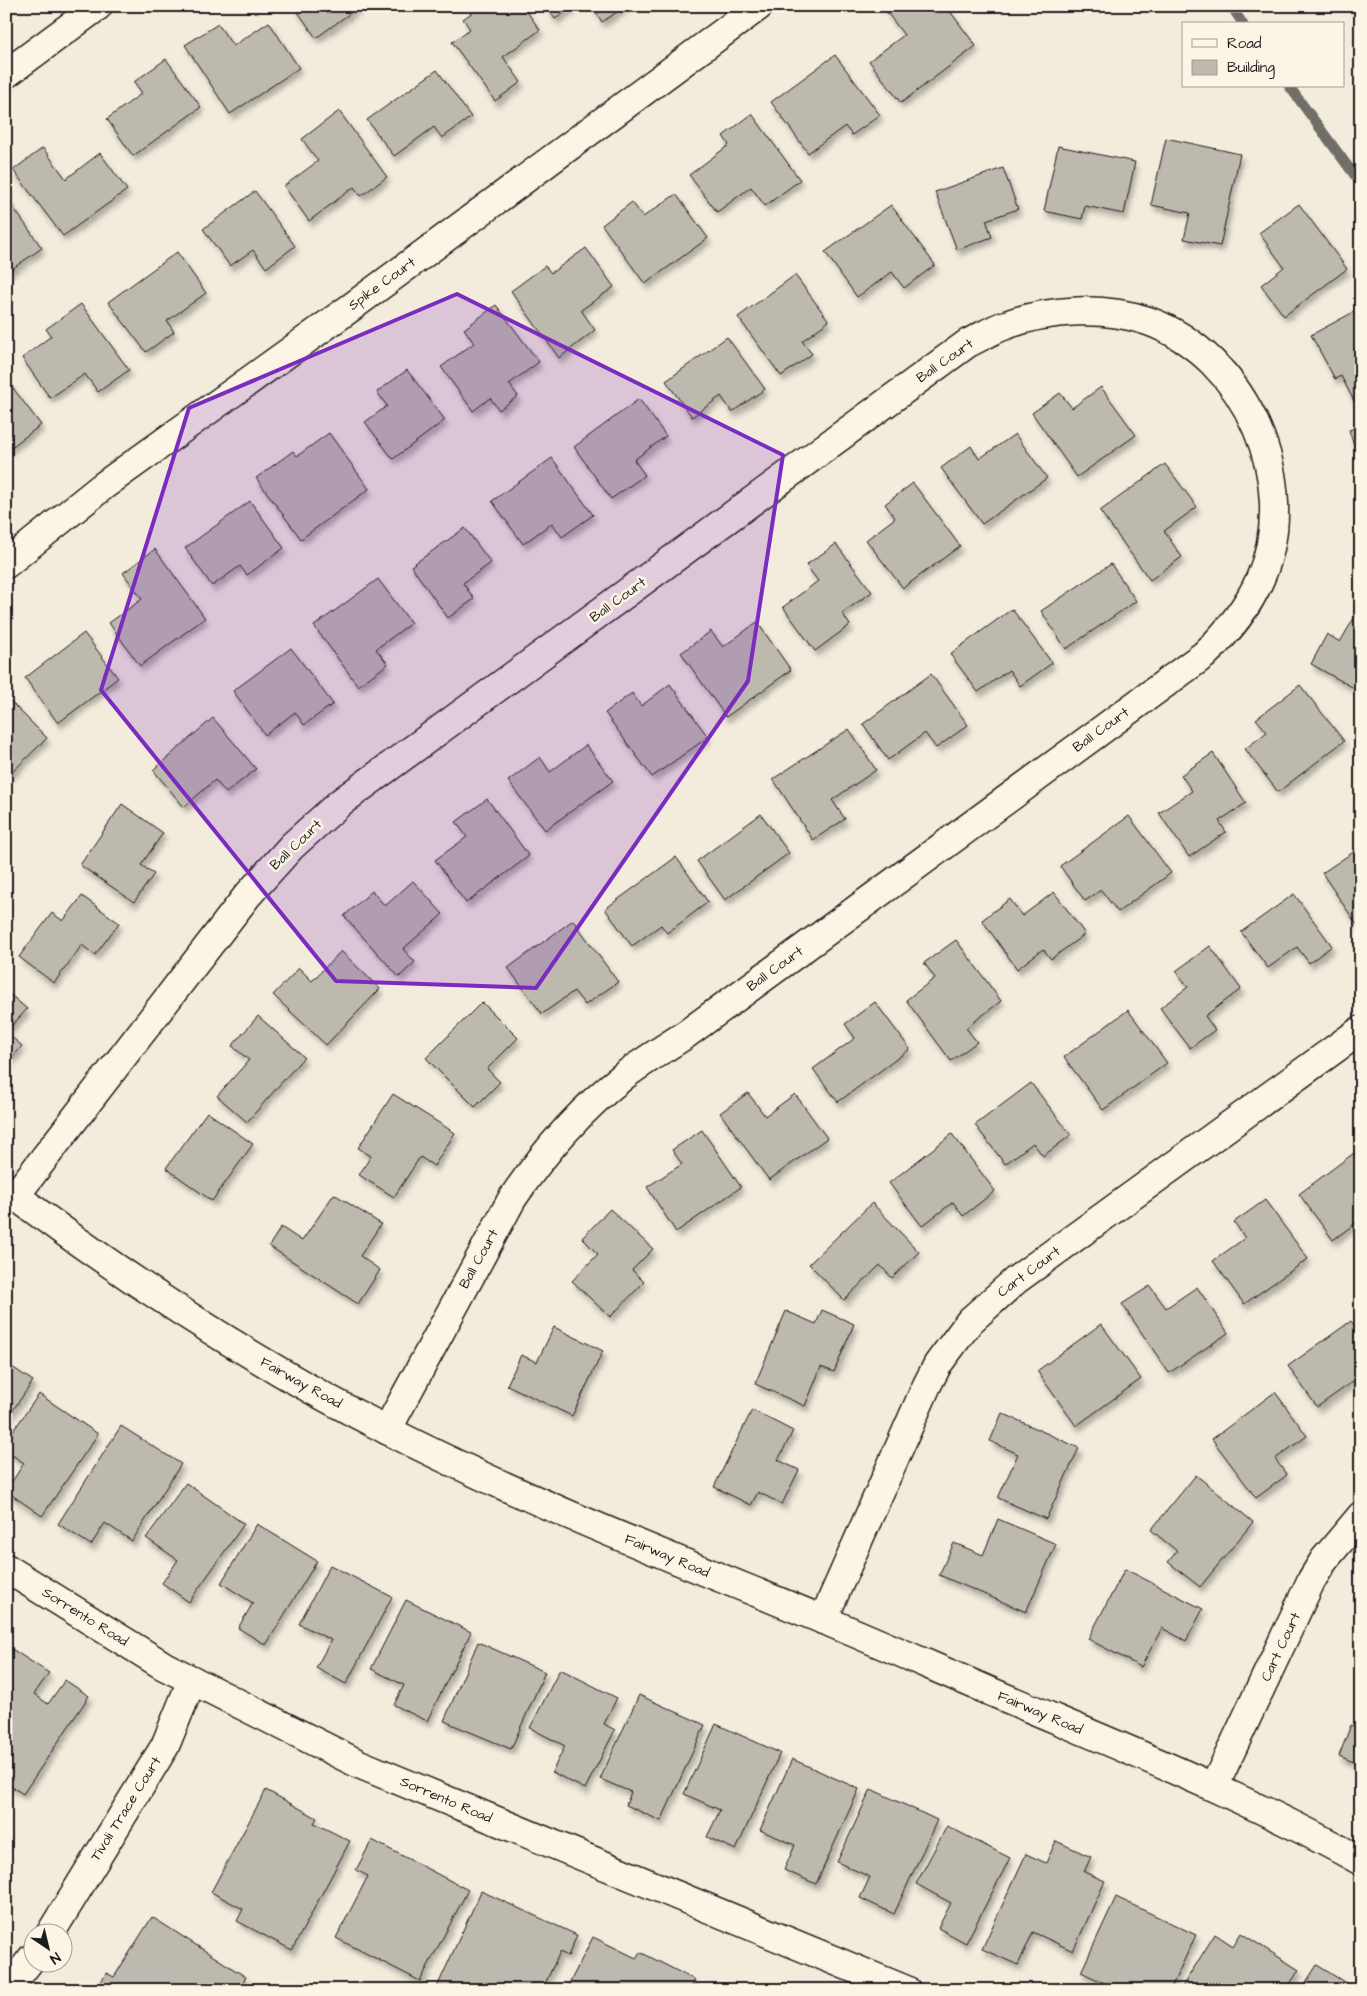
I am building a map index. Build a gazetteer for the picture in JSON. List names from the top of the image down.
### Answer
{
  "streets": {
    "street": [
      "Spike Court",
      "Ball Court",
      "Cart Court",
      "Fairway Road",
      "Sorrento Road",
      "Tivoli Trace Court"
    ]
  },
  "crossings": [
    ["Ball Court", "Fairway Road"],
    ["Cart Court", "Fairway Road"],
    ["Sorrento Road", "Tivoli Trace Court"]
  ],
  "legend": ["Road", "Building"],
  "north": "bottom right"
}
